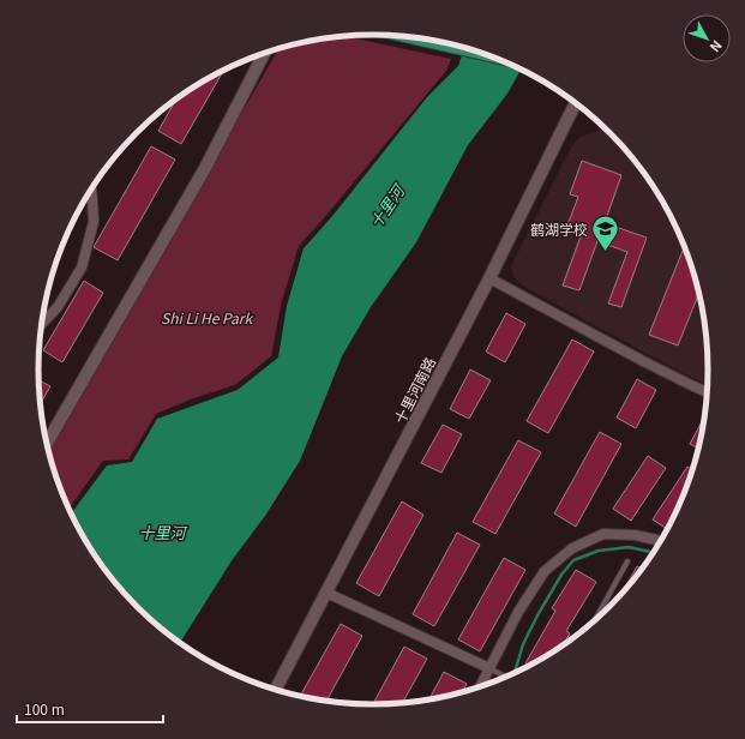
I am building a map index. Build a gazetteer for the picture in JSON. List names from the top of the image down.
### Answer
{
  "streets": {
    "street": ["十里河南路"]
  },
  "water": ["十里河"],
  "parks": ["Shi Li He Park"],
  "places": {
    "school or university": ["鹤湖学校"]
  },
  "scale_bar": "100 m",
  "north": "bottom right"
}
